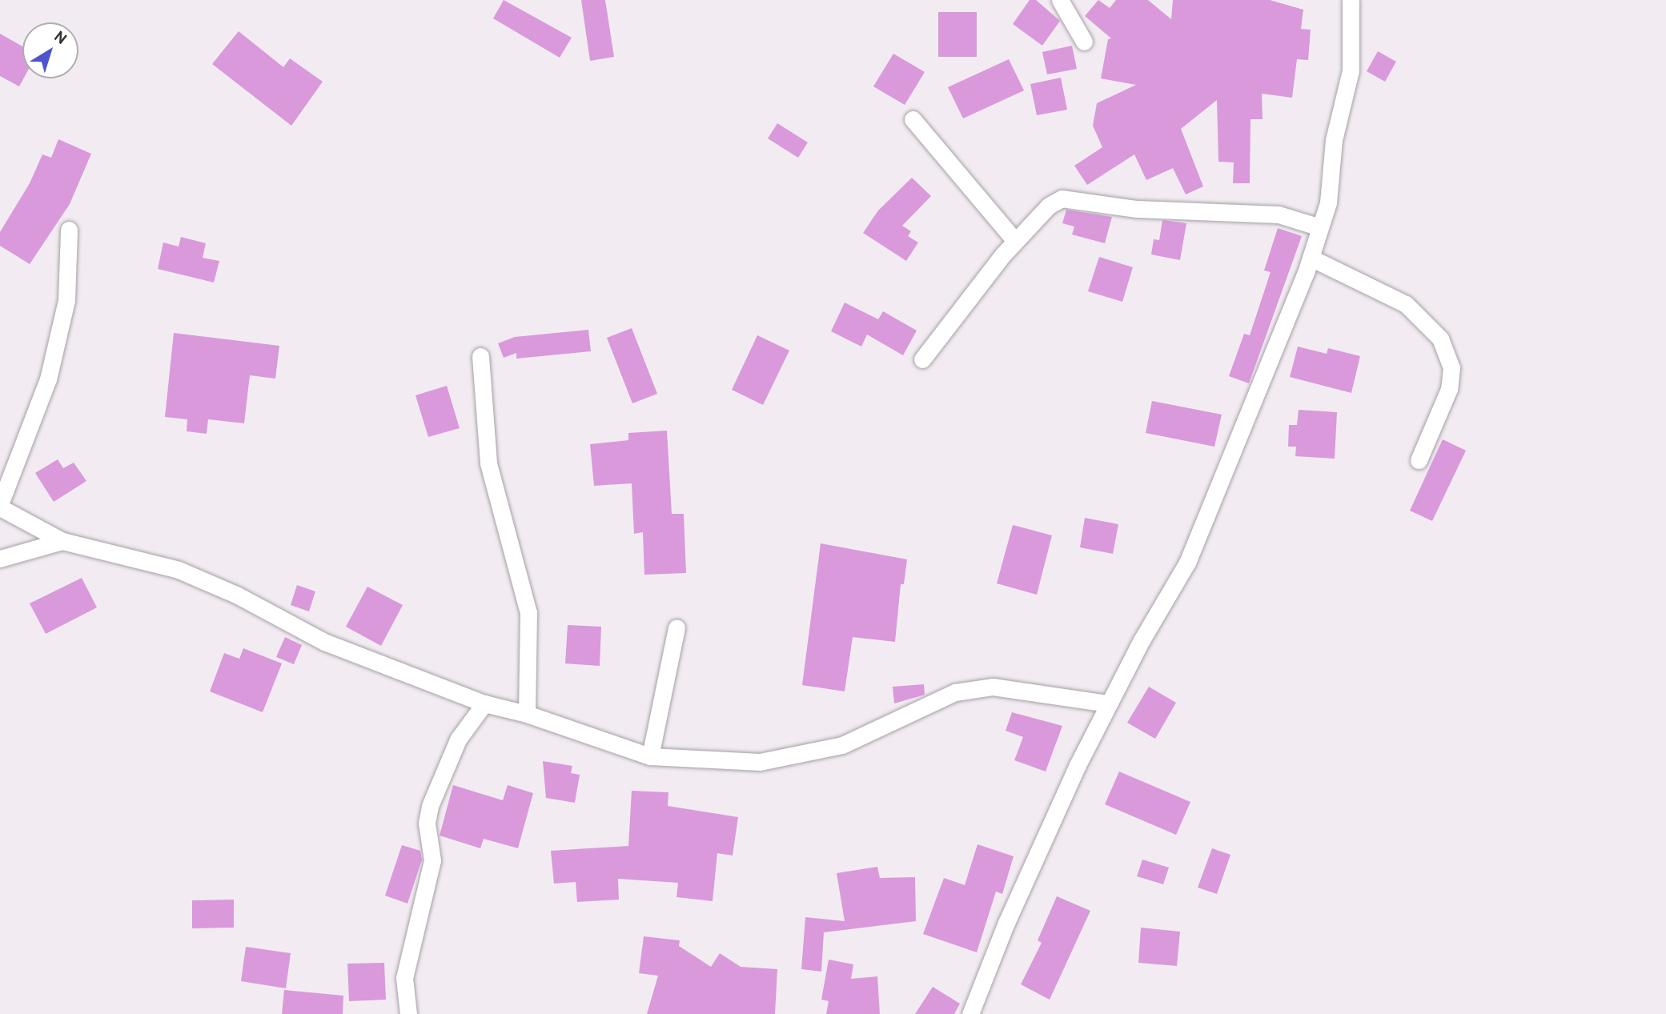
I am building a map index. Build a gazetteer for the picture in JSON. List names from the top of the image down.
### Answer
{
  "north": "top right"
}
